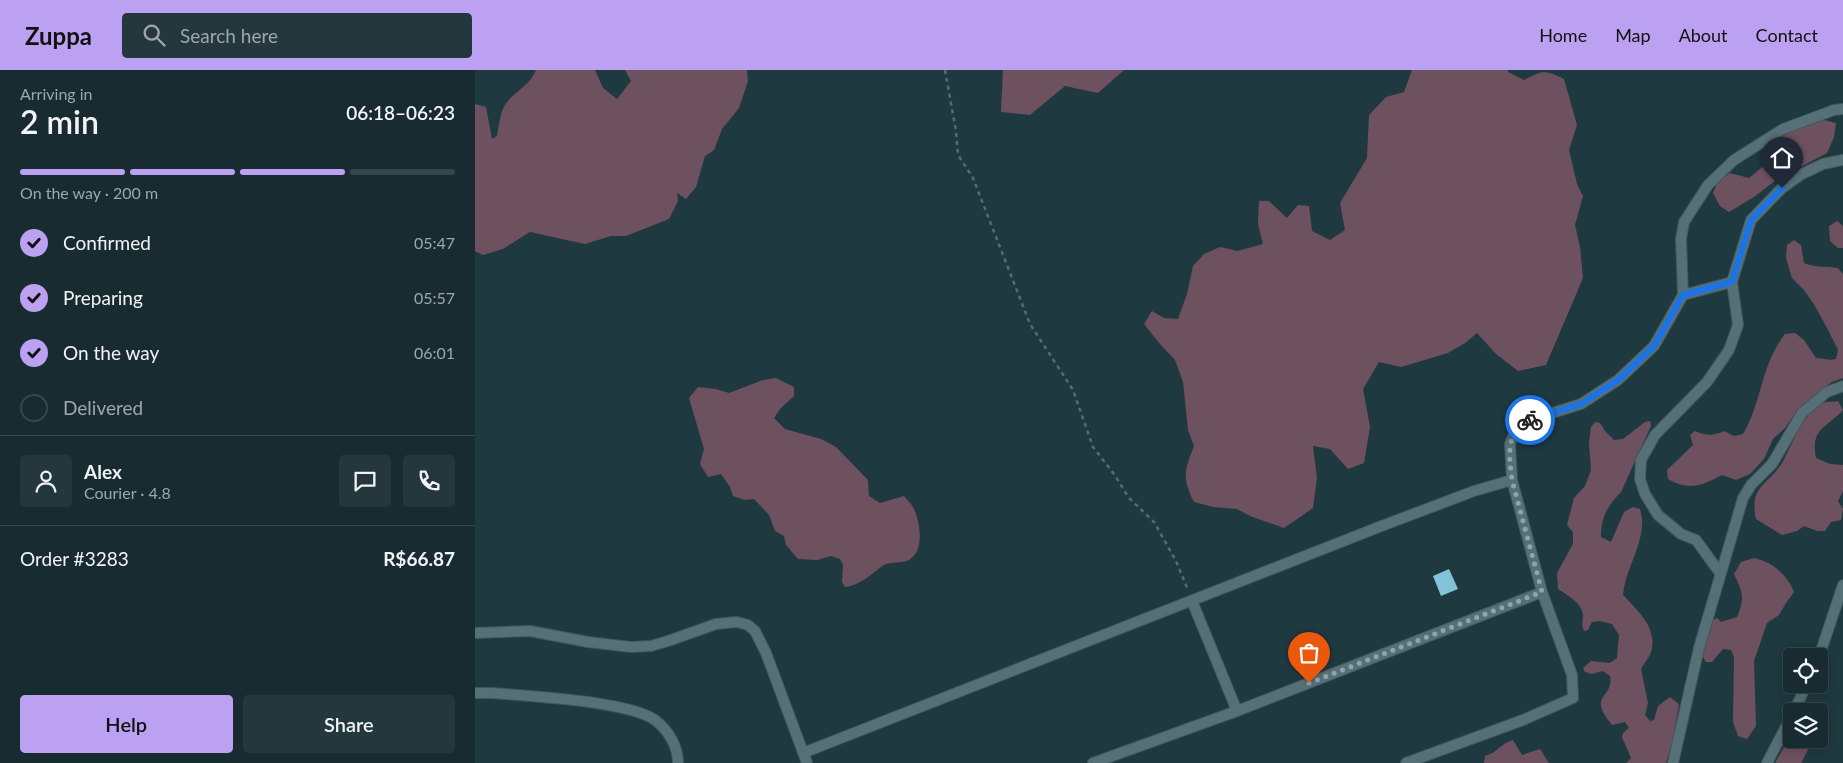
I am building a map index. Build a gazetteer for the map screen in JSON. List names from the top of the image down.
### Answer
{
  "page": {
    "header": "Zuppa",
    "search": "Search here",
    "nav": [
      "Home",
      "Map",
      "About",
      "Contact"
    ],
    "heading": ["2 min", "Arriving in", "06:18–06:23"],
    "panel": [
      "Alex",
      "Courier · 4.8",
      "Order #3283",
      "R$66.87"
    ],
    "bar": "On the way · 200 m",
    "list": [
      ["Confirmed", "05:47"],
      ["Preparing", "05:57"],
      ["On the way", "06:01"],
      "Delivered"
    ],
    "buttons": ["Help", "Share"]
  }
}
